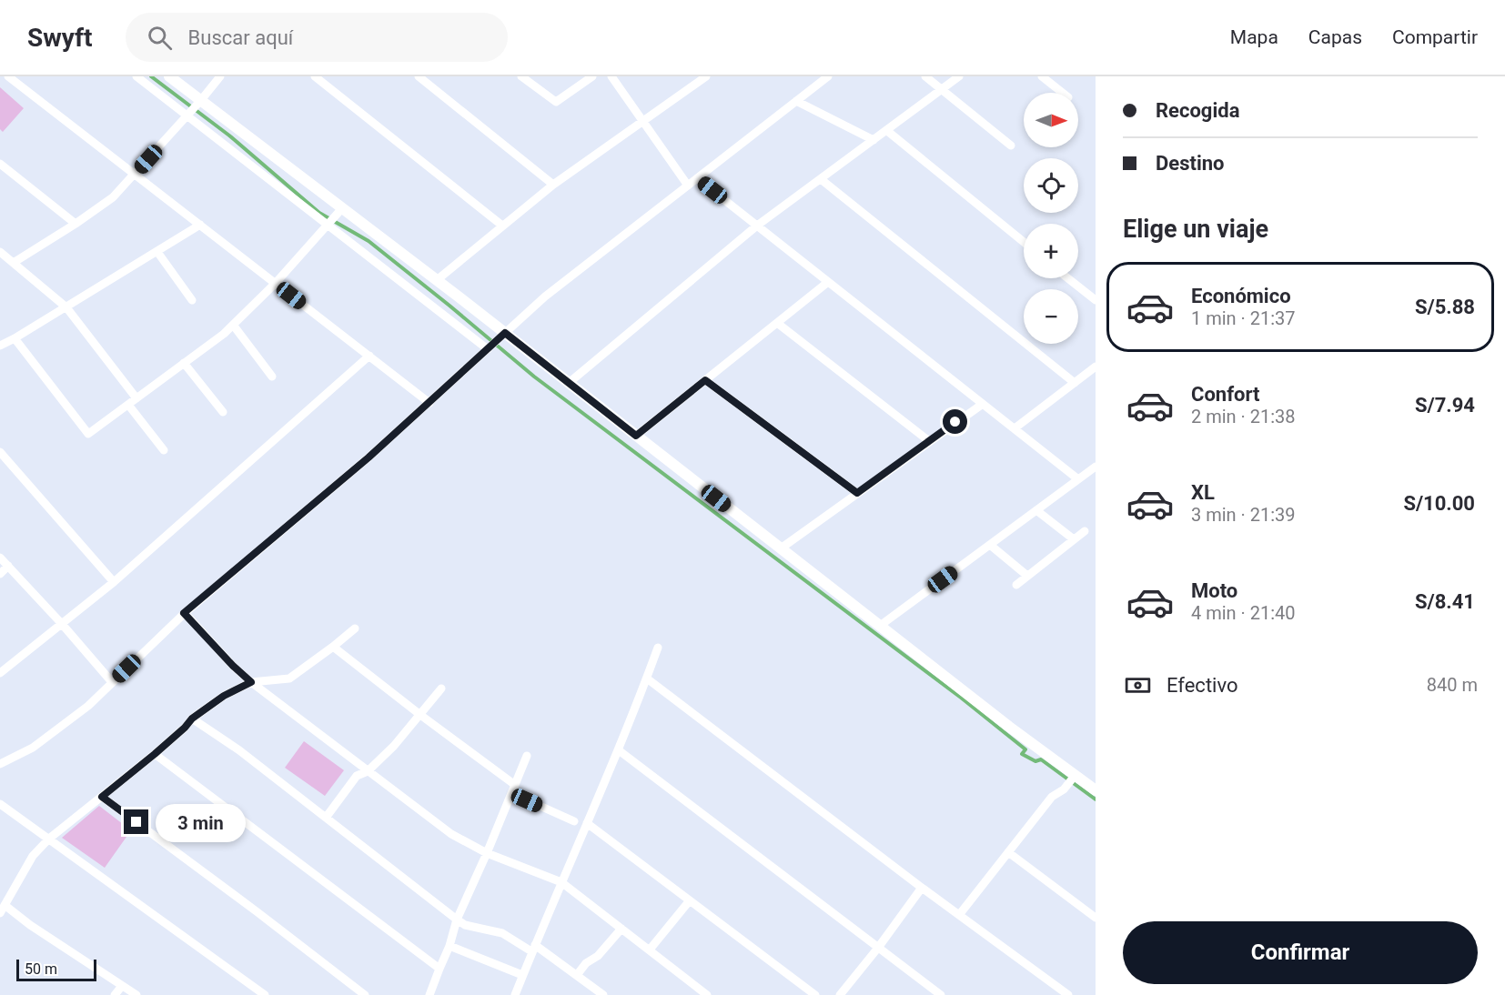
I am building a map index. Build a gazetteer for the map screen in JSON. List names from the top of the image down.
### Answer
{
  "scale_bar": "50 m",
  "north": "right",
  "page": {
    "header": "Swyft",
    "search": "Buscar aquí",
    "nav": ["Mapa", "Capas", "Compartir"],
    "banner": ["Recogida", "Destino"],
    "map_buttons": ["+", "−"],
    "heading": "Elige un viaje",
    "list": [
      {
        "name": "Económico",
        "note": "1 min · 21:37",
        "value": "S/5.88"
      },
      {
        "name": "Confort",
        "note": "2 min · 21:38",
        "value": "S/7.94"
      },
      {
        "name": "XL",
        "note": "3 min · 21:39",
        "value": "S/10.00"
      },
      {
        "name": "Moto",
        "note": "4 min · 21:40",
        "value": "S/8.41"
      }
    ],
    "pay": ["Efectivo", "840 m"],
    "bubble": "3 min",
    "buttons": "Confirmar",
    "scale": "50 m"
  }
}
